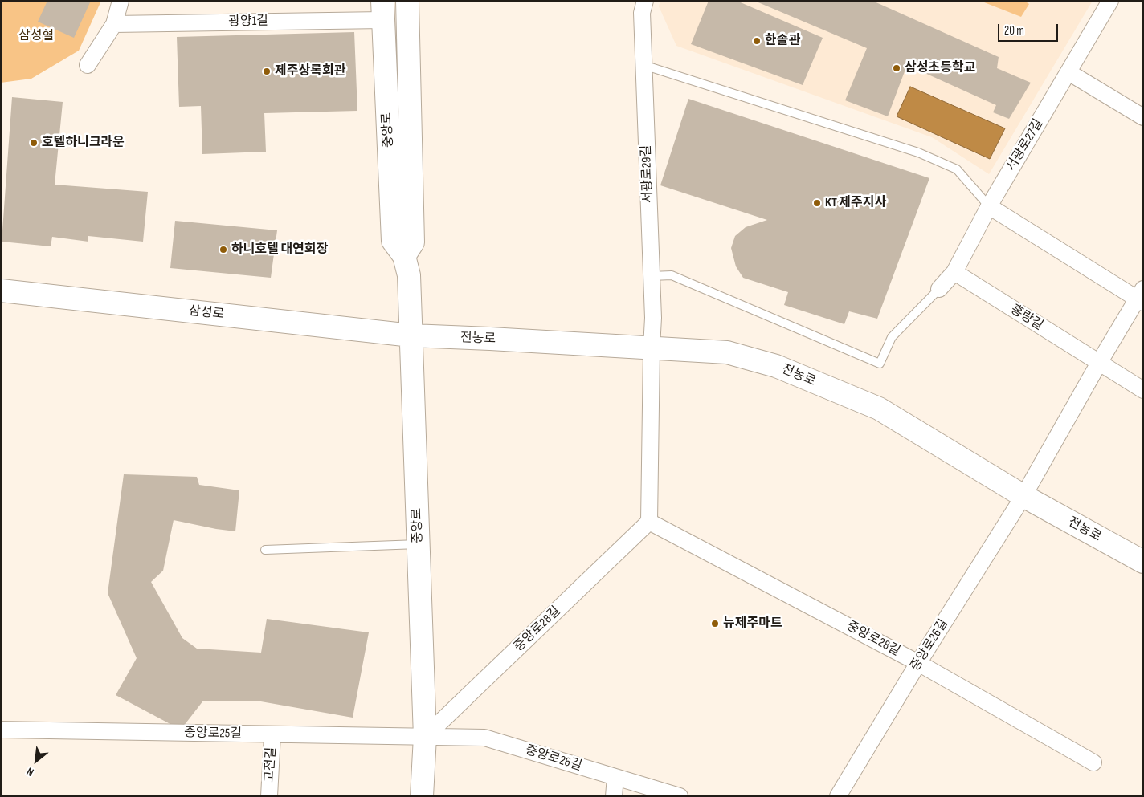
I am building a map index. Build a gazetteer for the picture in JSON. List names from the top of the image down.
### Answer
{
  "streets": {
    "street": [
      "광양1길",
      "중앙로",
      "서광로27길",
      "서광로29길",
      "삼성로",
      "홍랑길",
      "전농로",
      "중앙로28길",
      "중앙로26길",
      "중앙로25길",
      "고전길"
    ]
  },
  "crossings": [
    ["광양1길", "중앙로"],
    ["중앙로", "삼성로"],
    ["중앙로", "전농로"],
    ["중앙로", "중앙로28길"],
    ["중앙로", "중앙로26길"],
    ["중앙로", "중앙로25길"],
    ["서광로27길", "홍랑길"],
    ["서광로29길", "전농로"],
    ["삼성로", "전농로"],
    ["전농로", "중앙로26길"],
    ["중앙로28길", "중앙로26길"],
    ["중앙로28길", "중앙로25길"],
    ["중앙로26길", "중앙로25길"],
    ["중앙로25길", "고전길"]
  ],
  "parks": ["삼성혈"],
  "places": [
    "한솔관",
    "삼성초등학교",
    "제주상록회관",
    "호텔하니크라운",
    "KT 제주지사",
    "하니호텔 대연회장",
    "뉴제주마트"
  ],
  "scale_bar": "20 m",
  "north": "bottom left"
}
